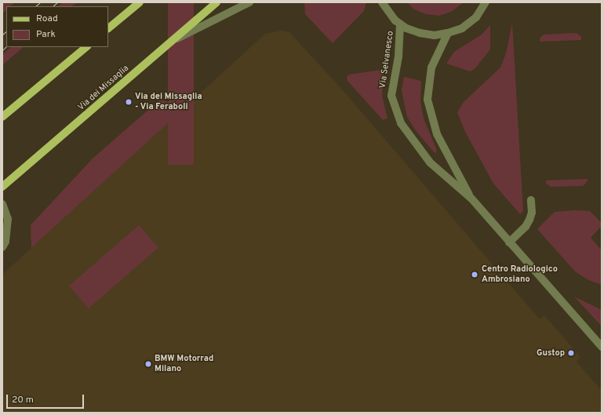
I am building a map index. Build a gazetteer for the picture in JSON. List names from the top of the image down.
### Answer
{
  "streets": {
    "main road": ["Via dei Missaglia"],
    "street": ["Via Selvanesco"]
  },
  "places": [
    "Via dei Missaglia - Via Feraboli",
    "Centro Radiologico Ambrosiano",
    "Gustop",
    "BMW Motorrad Milano"
  ],
  "legend": ["Road", "Park"],
  "scale_bar": "20 m"
}
